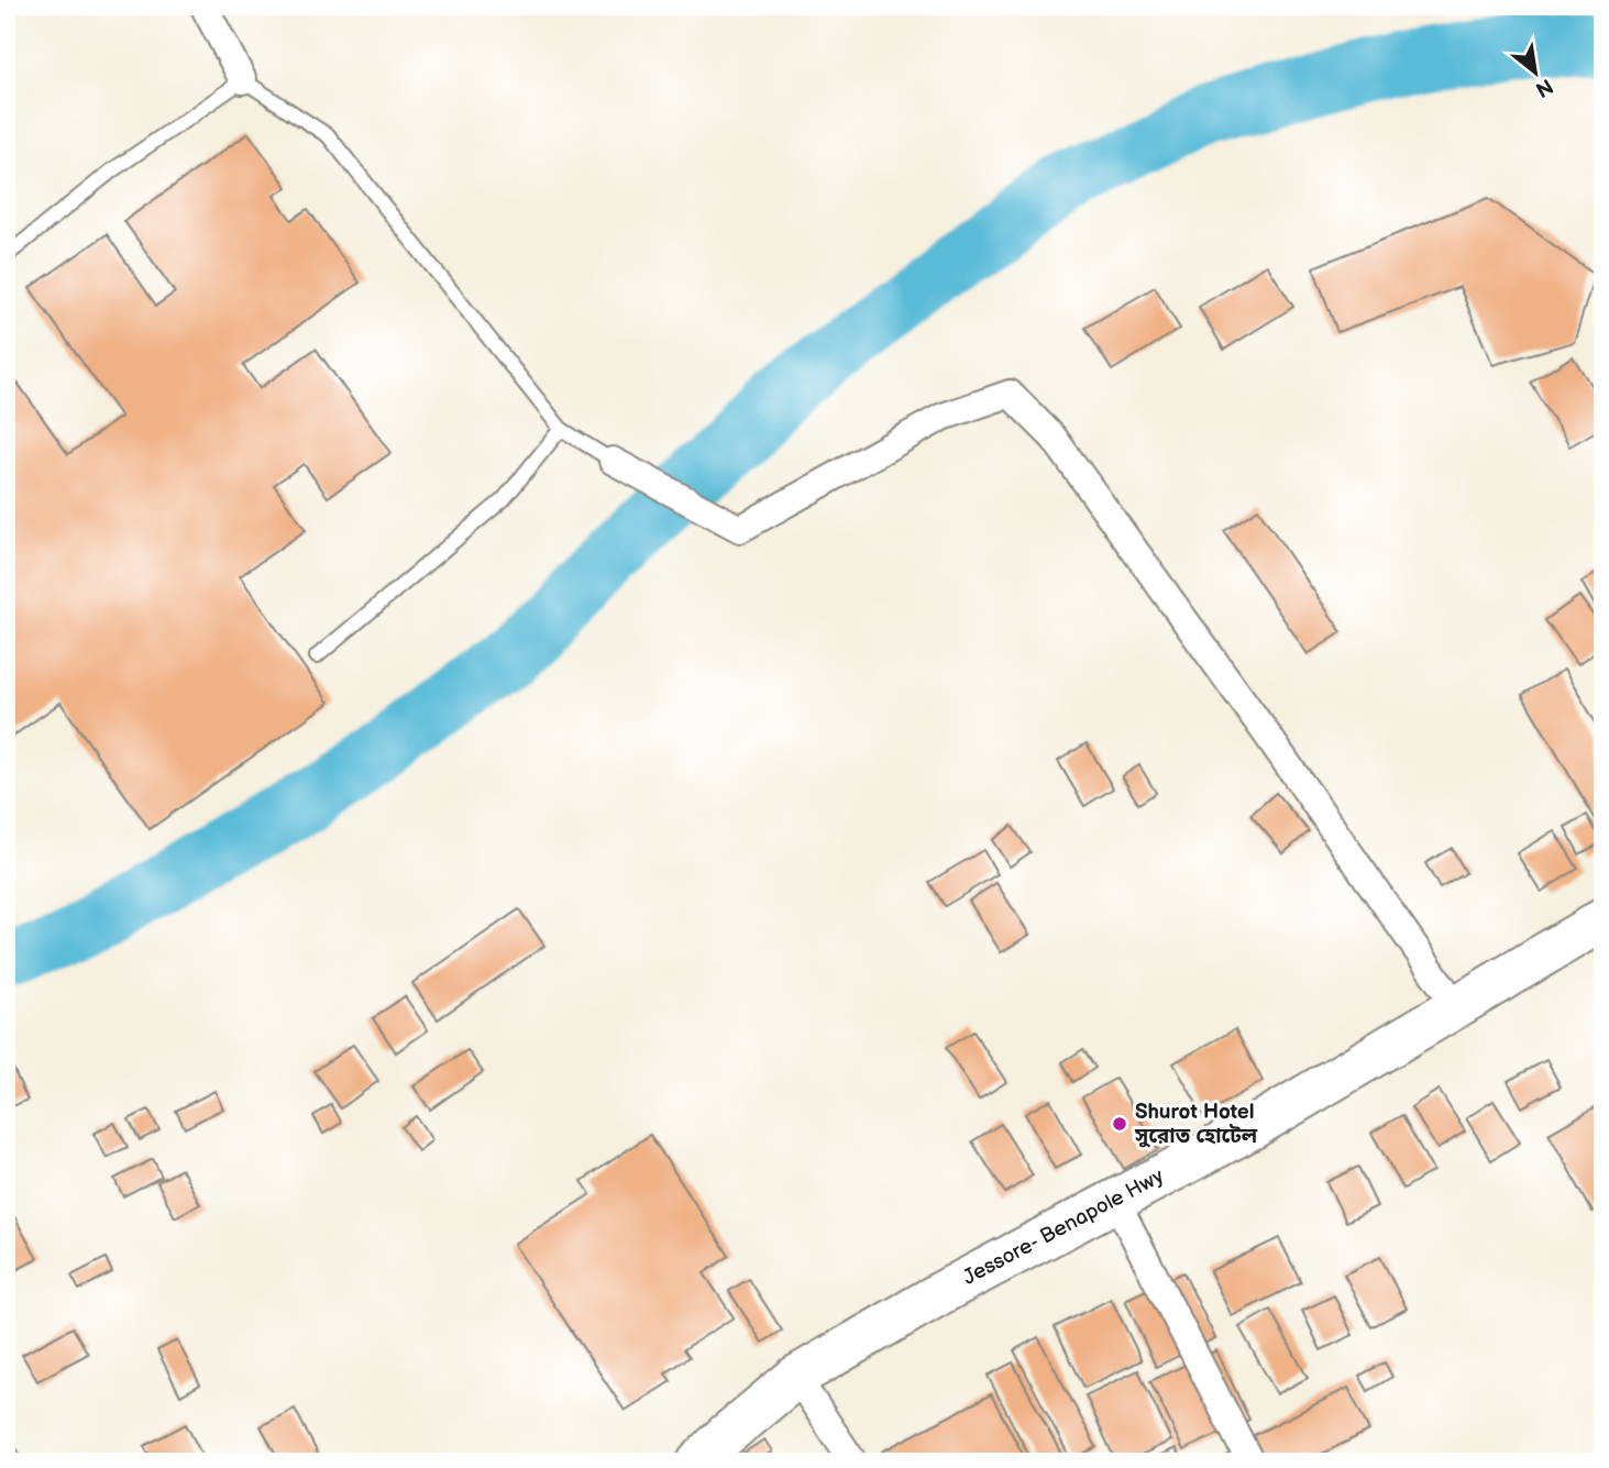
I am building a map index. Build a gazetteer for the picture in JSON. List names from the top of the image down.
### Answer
{
  "streets": {
    "highway": ["Jessore- Benapole Hwy"]
  },
  "places": ["Shurot Hotel সুরোত হোটেল"],
  "north": "bottom right"
}
